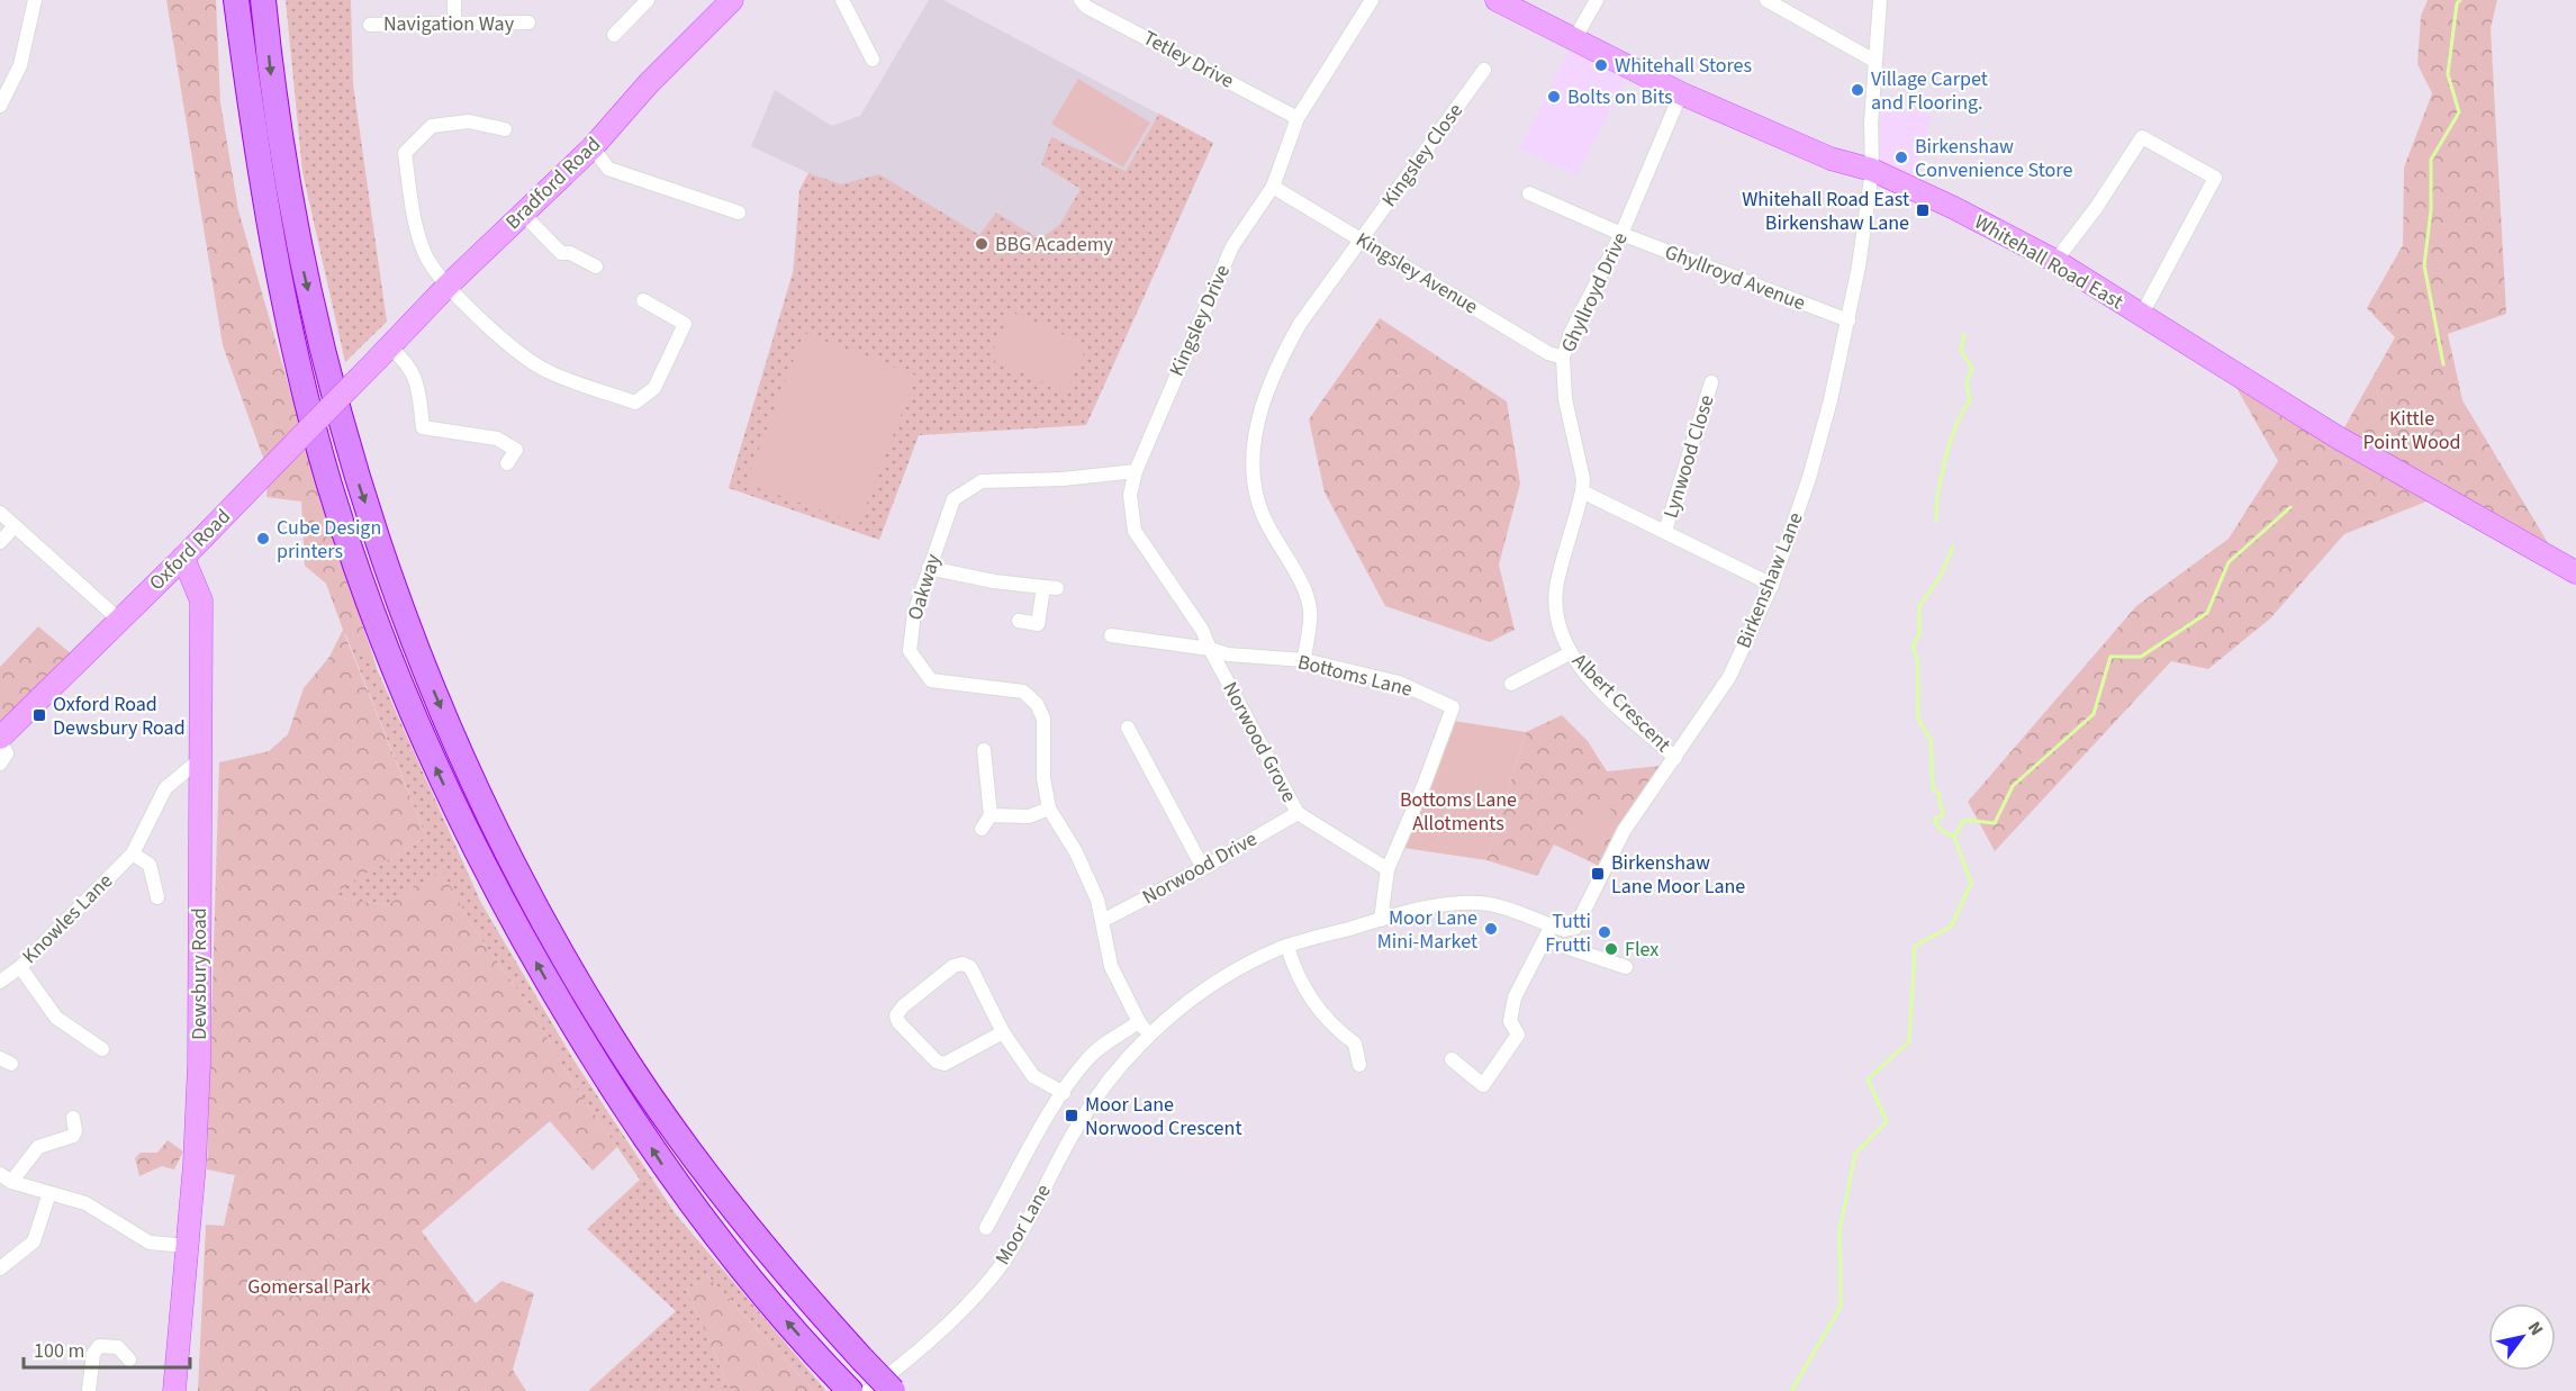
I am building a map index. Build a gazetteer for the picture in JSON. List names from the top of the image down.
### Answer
{
  "streets": {
    "main road": [
      "Bradford Road",
      "Whitehall Road East",
      "Oxford Road",
      "Dewsbury Road"
    ],
    "street": [
      "Navigation Way",
      "Tetley Drive",
      "Kingsley Close",
      "Kingsley Avenue",
      "Ghyllroyd Avenue",
      "Ghyllroyd Drive",
      "Kingsley Drive",
      "Lynwood Close",
      "Birkenshaw Lane",
      "Oakway",
      "Bottoms Lane",
      "Albert Crescent",
      "Norwood Grove",
      "Norwood Drive",
      "Knowles Lane",
      "Moor Lane"
    ]
  },
  "crossings": [
    ["Tetley Drive", "Kingsley Drive"],
    ["Kingsley Close", "Kingsley Avenue"],
    ["Kingsley Close", "Bottoms Lane"],
    ["Bradford Road", "Oxford Road"],
    ["Whitehall Road East", "Ghyllroyd Drive"],
    ["Whitehall Road East", "Birkenshaw Lane"],
    ["Kingsley Avenue", "Ghyllroyd Drive"],
    ["Kingsley Avenue", "Kingsley Drive"],
    ["Ghyllroyd Avenue", "Ghyllroyd Drive"],
    ["Ghyllroyd Avenue", "Birkenshaw Lane"],
    ["Ghyllroyd Drive", "Albert Crescent"],
    ["Kingsley Drive", "Oakway"],
    ["Kingsley Drive", "Bottoms Lane"],
    ["Kingsley Drive", "Norwood Grove"],
    ["Oxford Road", "Dewsbury Road"],
    ["Birkenshaw Lane", "Albert Crescent"],
    ["Birkenshaw Lane", "Moor Lane"],
    ["Bottoms Lane", "Norwood Grove"],
    ["Bottoms Lane", "Moor Lane"],
    ["Norwood Grove", "Norwood Drive"],
    ["Knowles Lane", "Dewsbury Road"]
  ],
  "parks": ["Kittle Point Wood", "Bottoms Lane Allotments", "Gomersal Park"],
  "places": {
    "other": [
      "Whitehall Stores",
      "Village Carpet and Flooring.",
      "Bolts on Bits",
      "Birkenshaw Convenience Store",
      "BBG Academy",
      "Cube Design printers",
      "Moor Lane Mini-Market",
      "Tutti Frutti",
      "Flex"
    ],
    "transit": [
      "Whitehall Road East Birkenshaw Lane",
      "Oxford Road Dewsbury Road",
      "Birkenshaw Lane Moor Lane",
      "Moor Lane Norwood Crescent"
    ]
  },
  "scale_bar": "100 m",
  "north": "top right"
}
